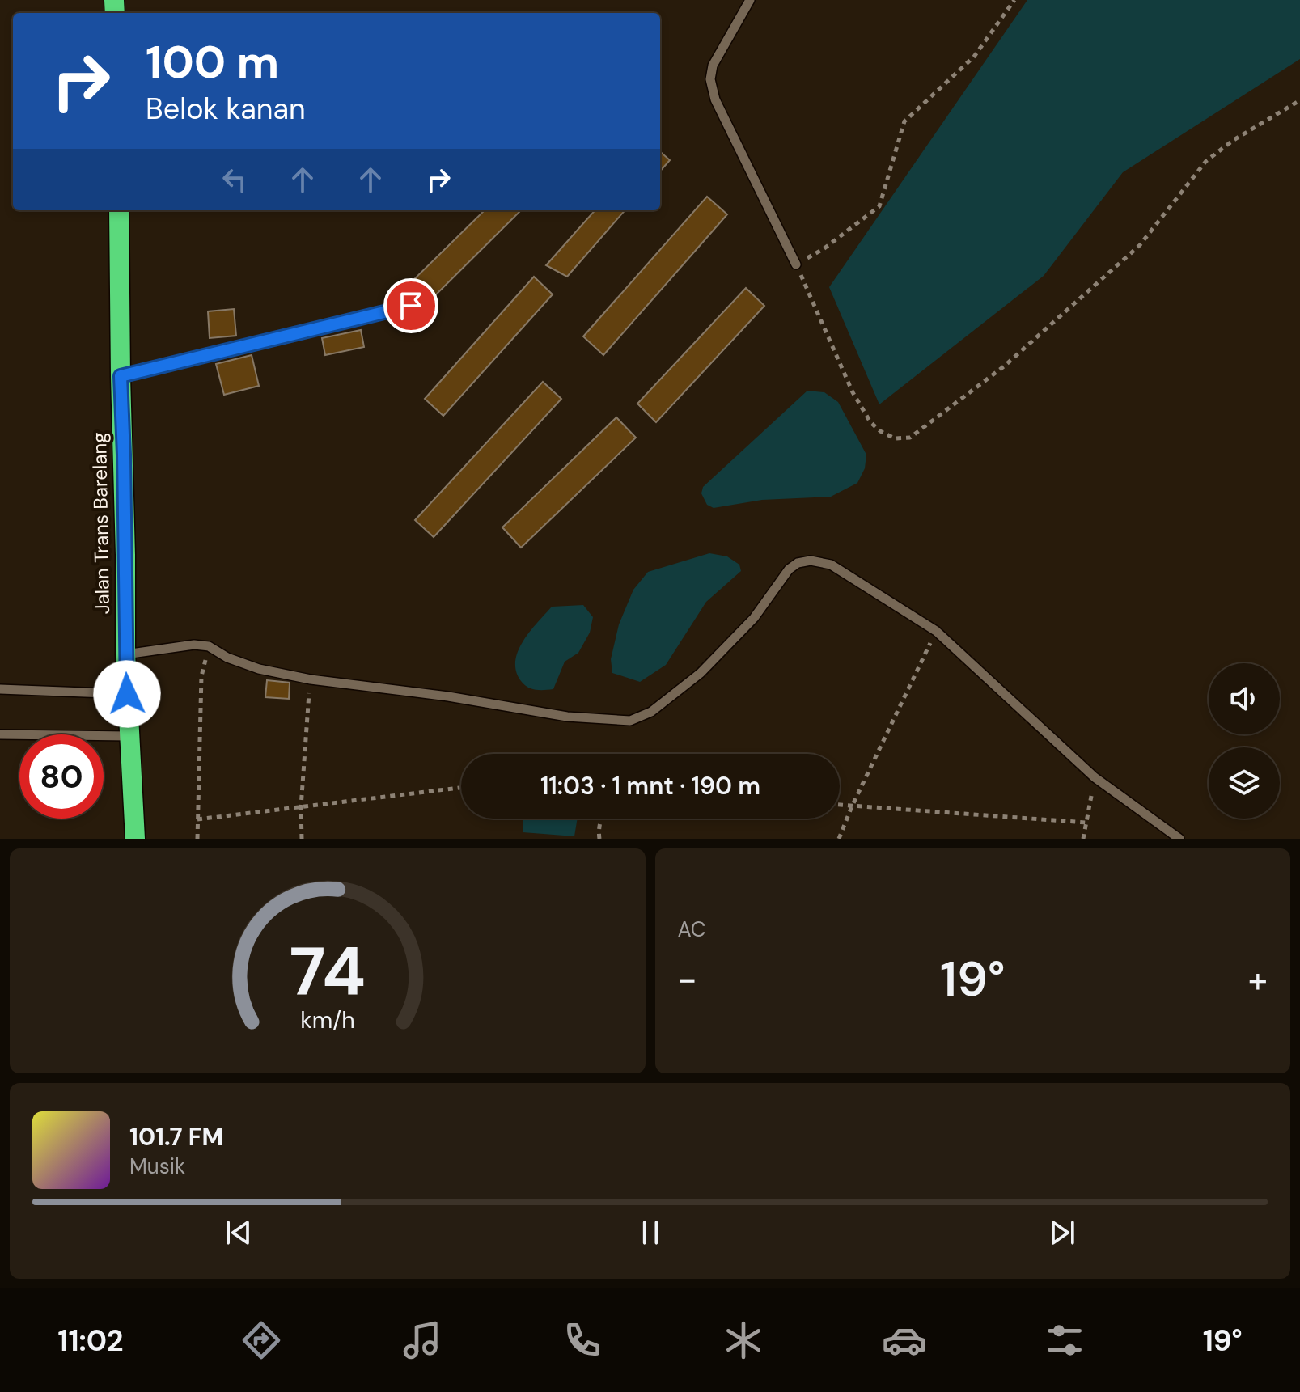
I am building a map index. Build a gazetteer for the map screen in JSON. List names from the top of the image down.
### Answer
{
  "streets": {
    "highway": ["Jalan Trans Barelang"]
  },
  "page": {
    "turn": ["100 m", "Belok kanan"],
    "limit": "80",
    "trip": "11:03 · 1 mnt · 190 m",
    "tile": "AC",
    "heat": ["−", "19°", "+"],
    "song": ["101.7 FM", "Musik"],
    "tabs": ["11:02", "19°"],
    "gauge": ["74", "km/h"]
  }
}
